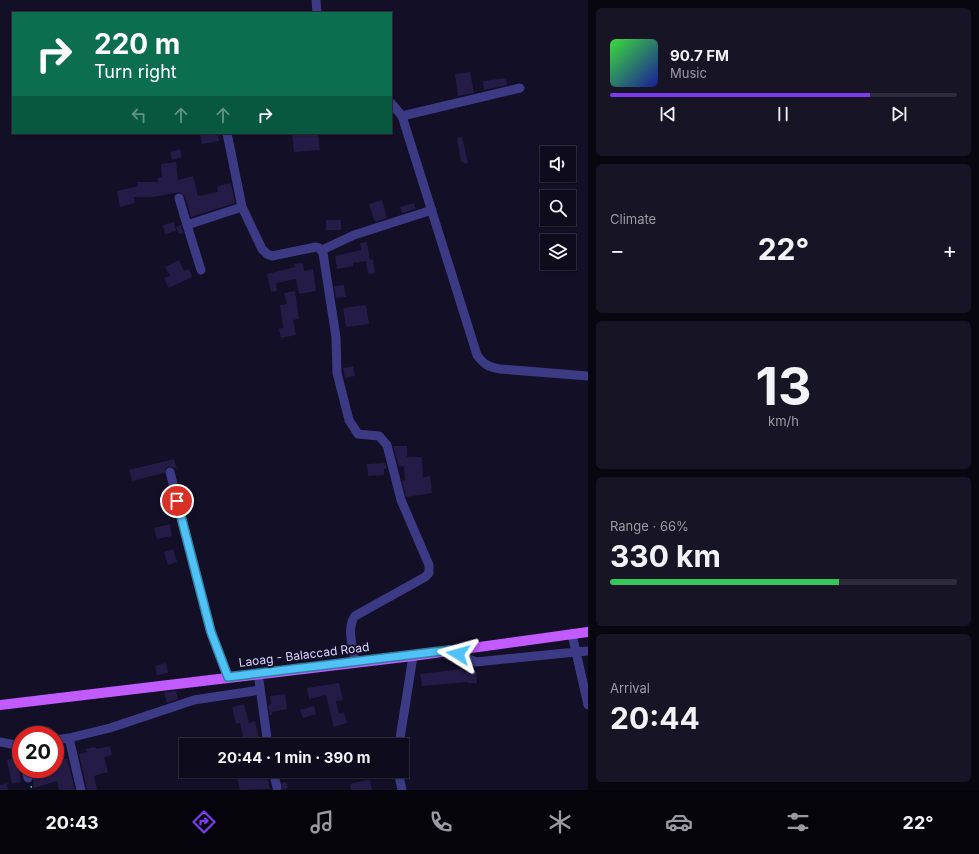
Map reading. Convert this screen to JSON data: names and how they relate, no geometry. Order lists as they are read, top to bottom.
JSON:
{
  "streets": {
    "main road": ["Laoag - Balaccad Road"]
  },
  "page": {
    "turn": ["220 m", "Turn right"],
    "song": ["90.7 FM", "Music"],
    "tile": [
      "Climate",
      ["13", "km/h"],
      ["Range · 66%", "330 km"],
      ["Arrival", "20:44"]
    ],
    "heat": ["−", "22°", "+"],
    "limit": "20",
    "trip": "20:44 · 1 min · 390 m",
    "tabs": ["20:43", "22°"]
  }
}
